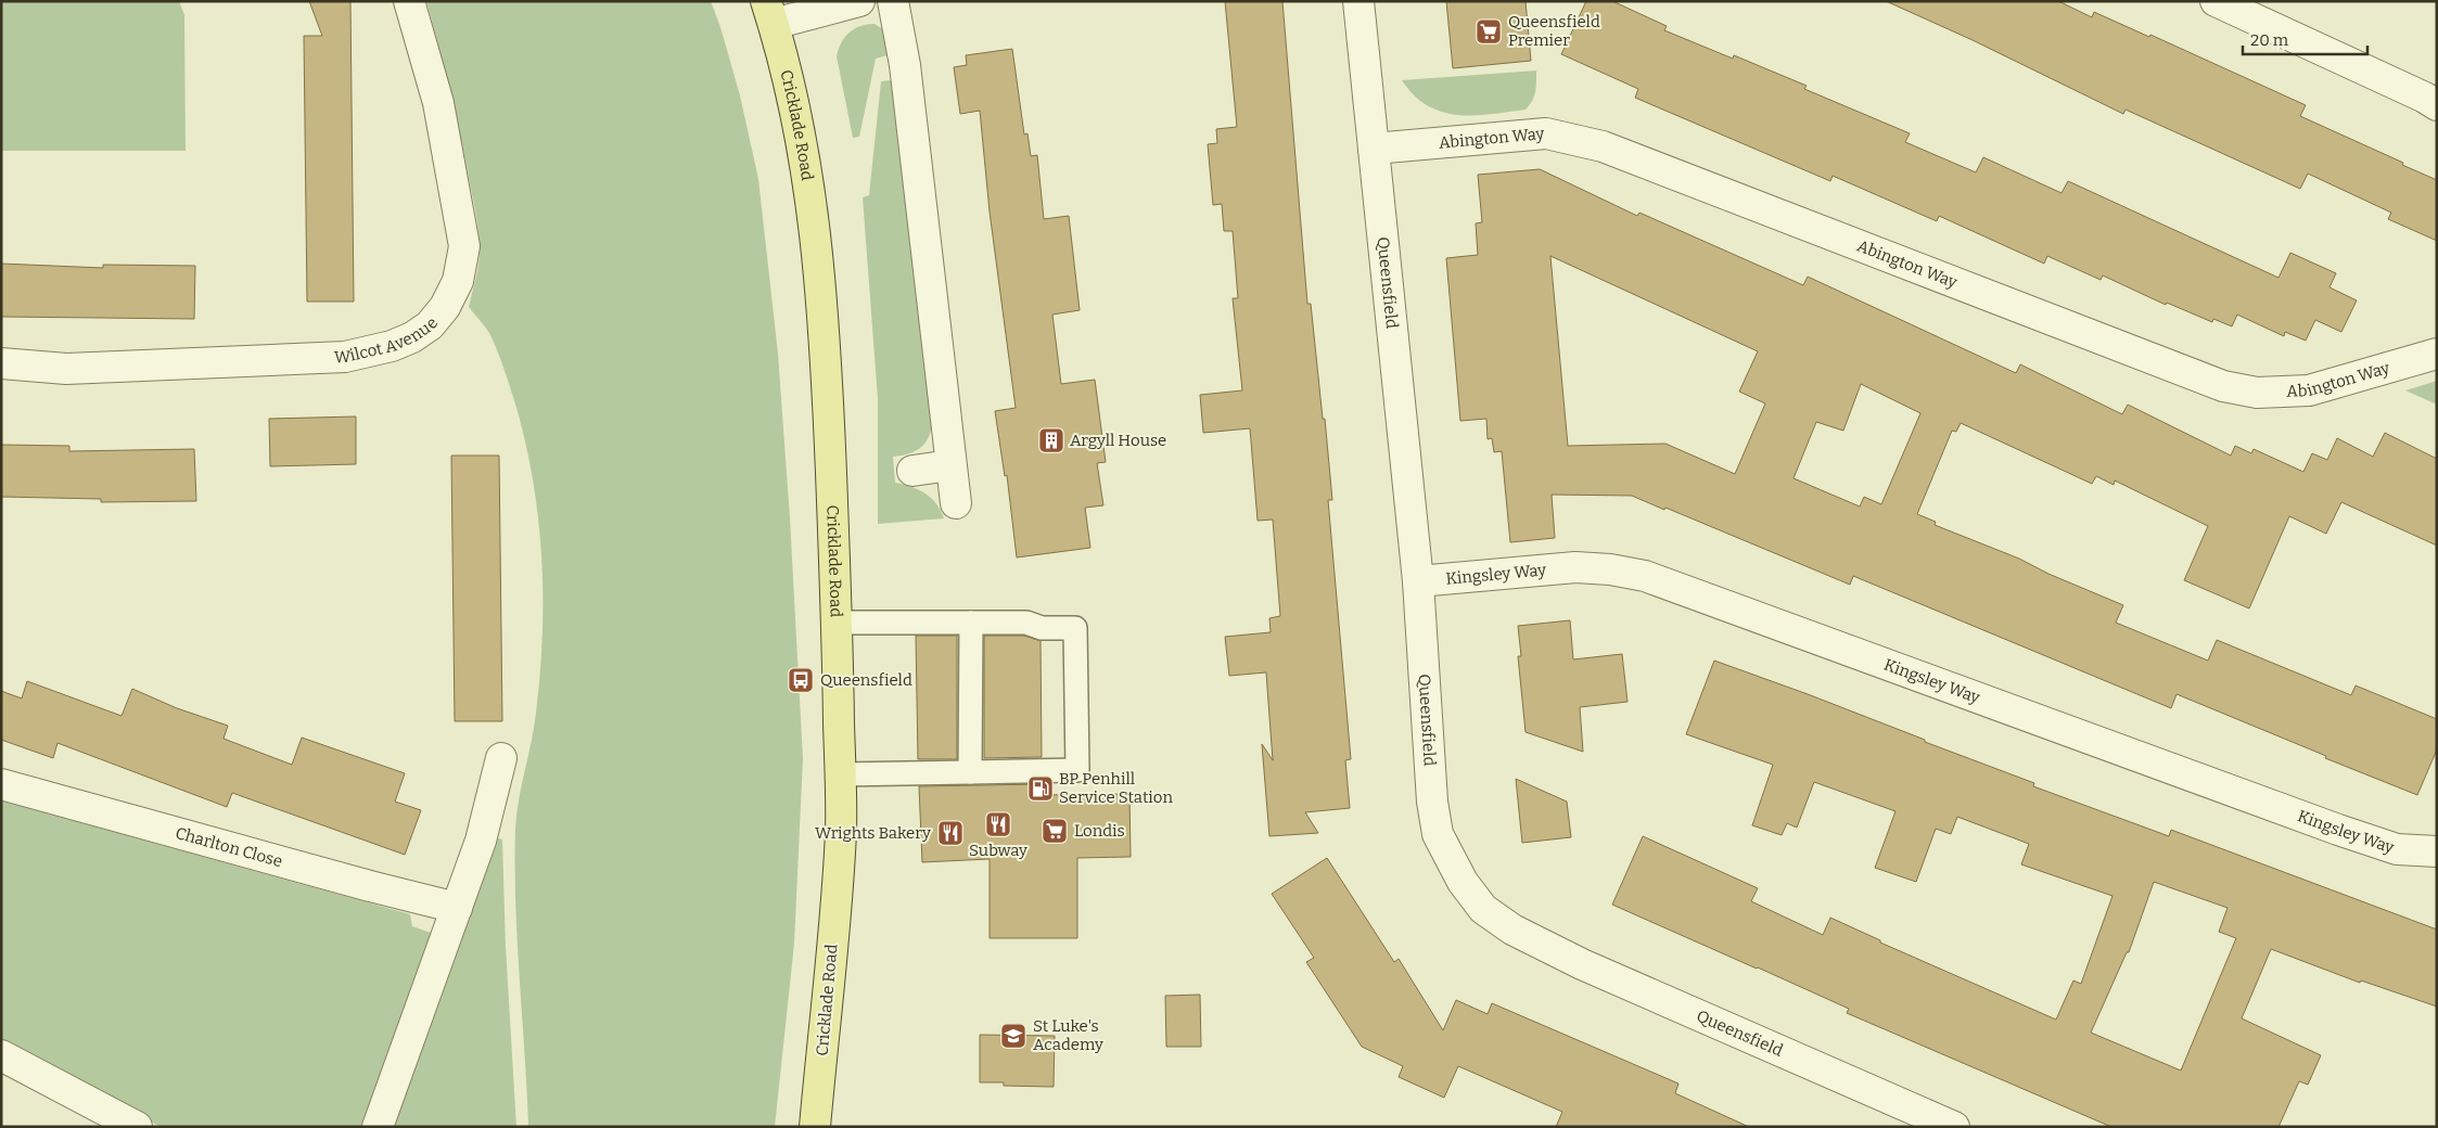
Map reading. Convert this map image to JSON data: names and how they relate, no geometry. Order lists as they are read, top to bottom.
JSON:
{
  "streets": {
    "main road": ["Cricklade Road"],
    "street": [
      "Abington Way",
      "Queensfield",
      "Wilcot Avenue",
      "Kingsley Way",
      "Charlton Close"
    ]
  },
  "crossings": [
    ["Abington Way", "Queensfield"],
    ["Queensfield", "Kingsley Way"]
  ],
  "places": {
    "supermarket": ["Queensfield Premier", "Londis"],
    "building": ["Argyll House"],
    "bus stop": ["Queensfield"],
    "fuel station": ["BP Penhill Service Station"],
    "restaurant": ["Subway", "Wrights Bakery"],
    "school or university": ["St Luke's Academy"]
  },
  "scale_bar": "20 m"
}
